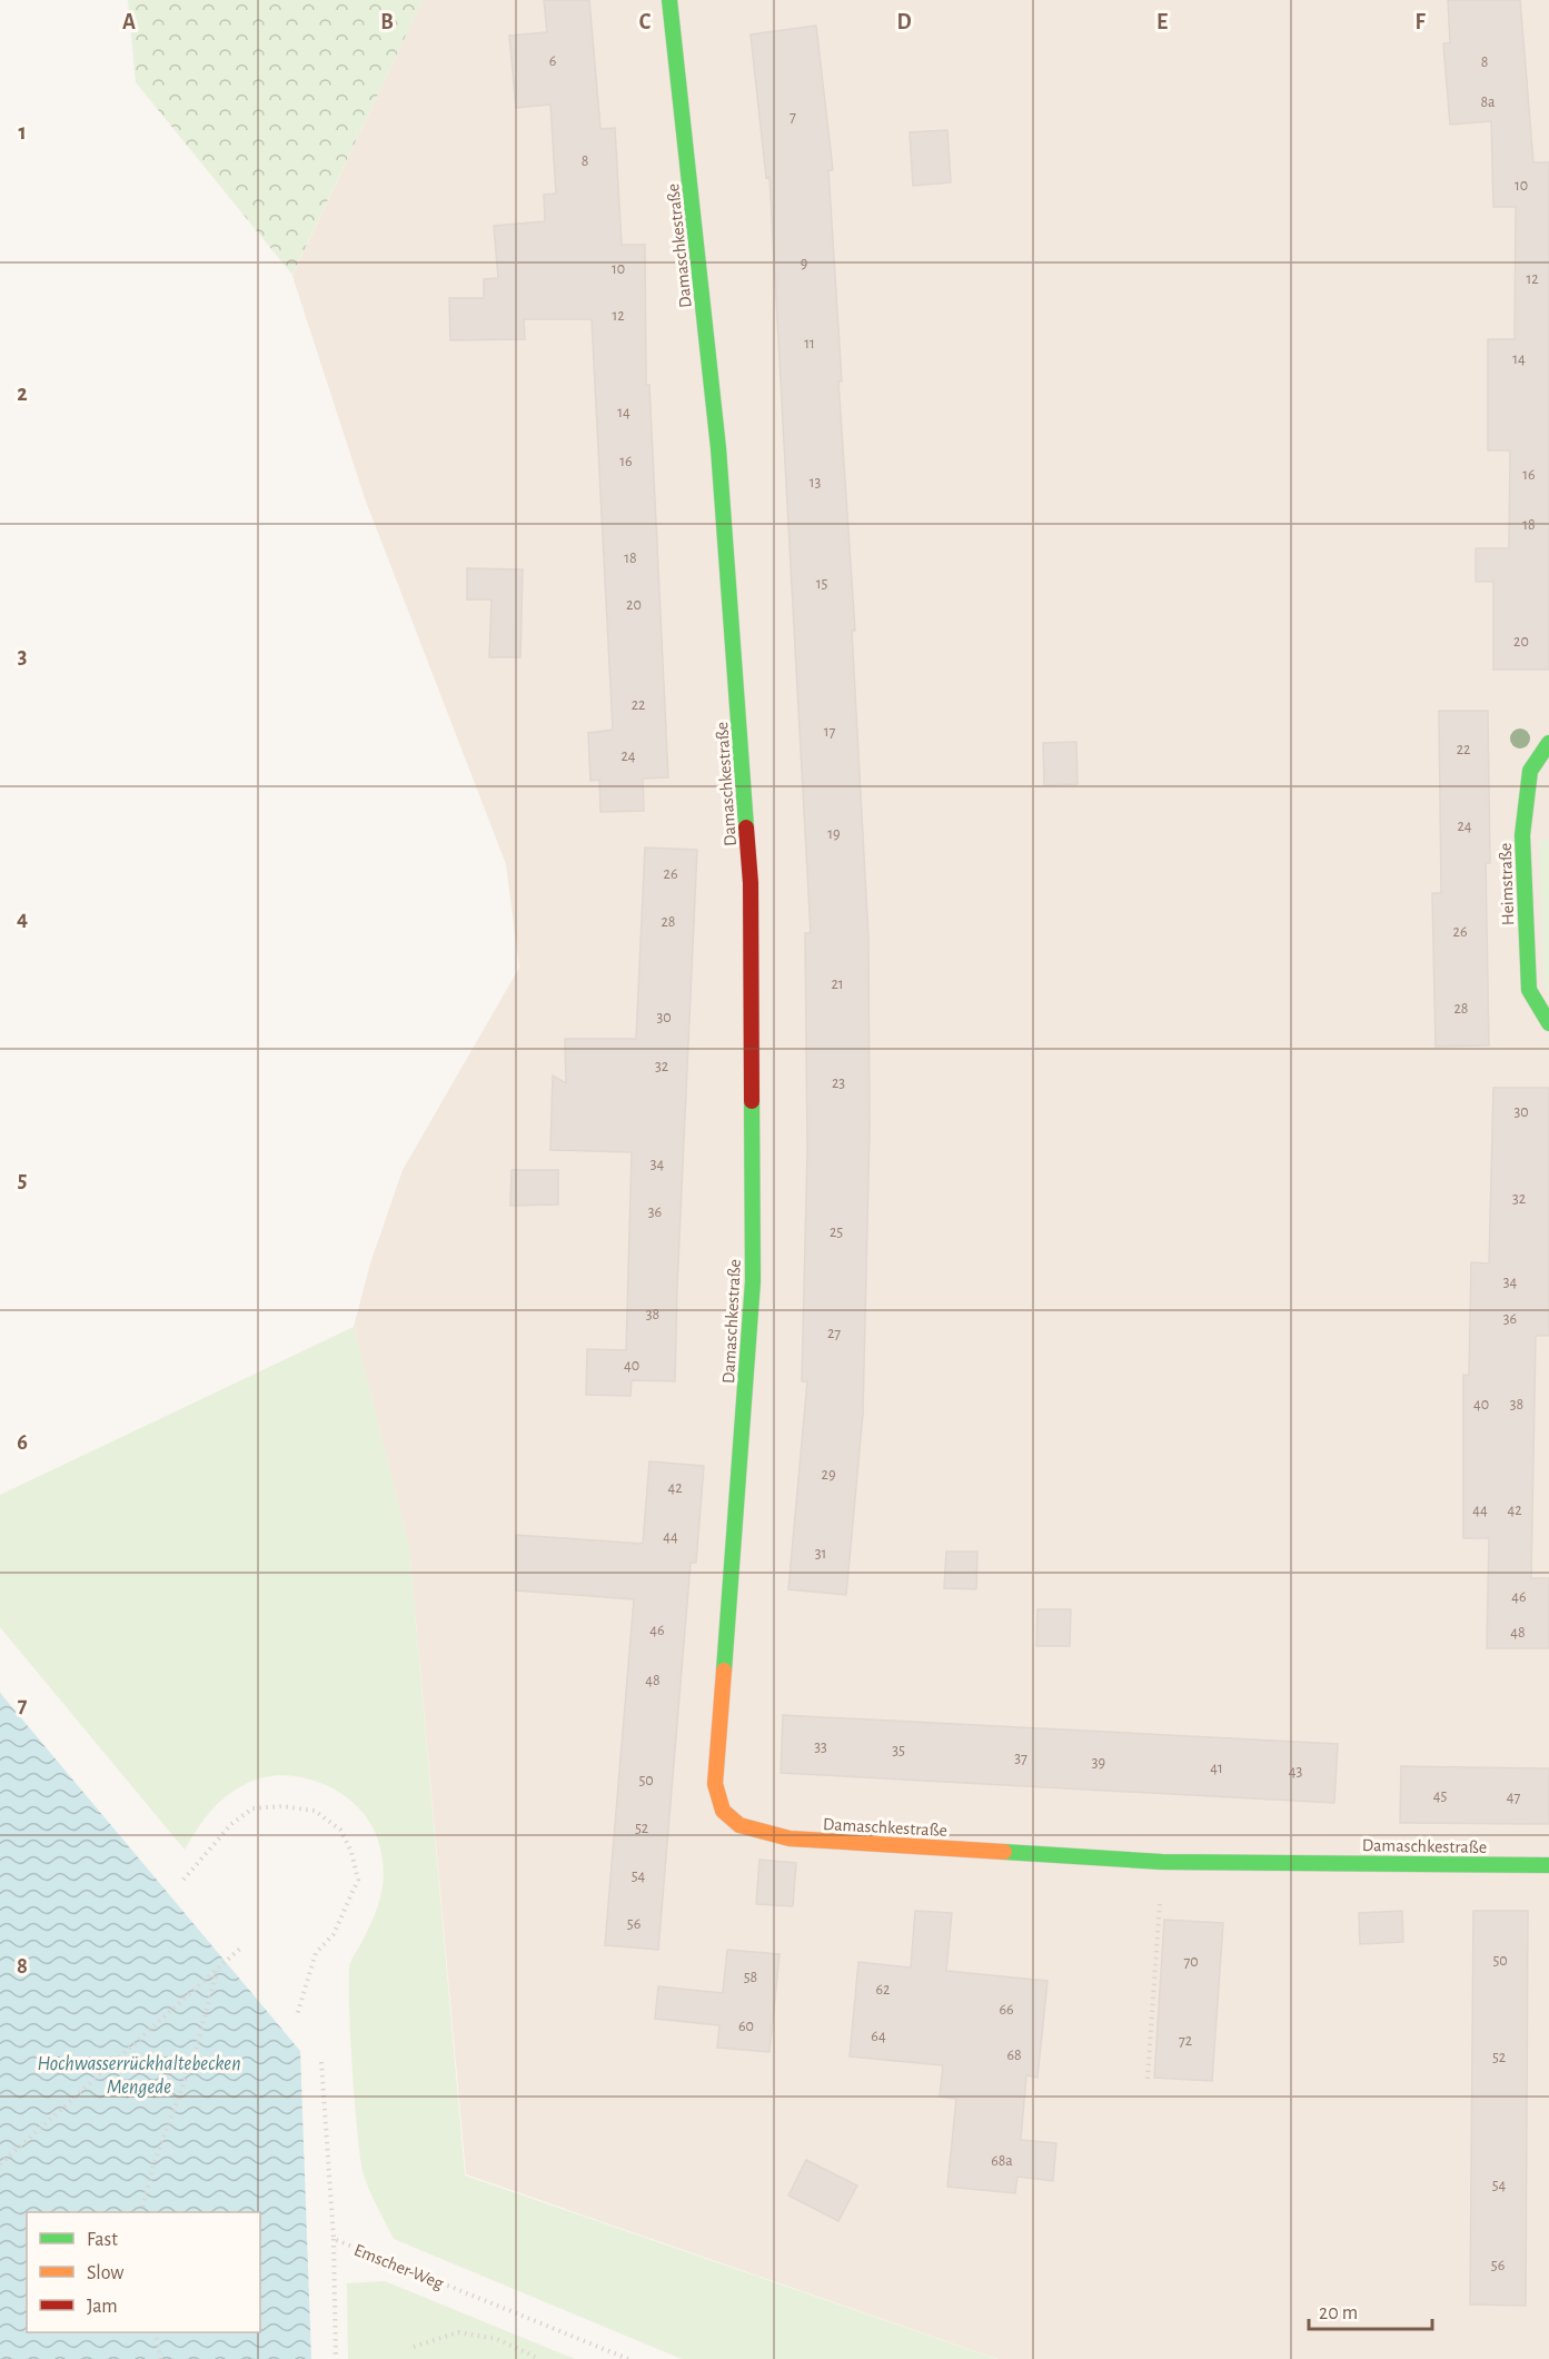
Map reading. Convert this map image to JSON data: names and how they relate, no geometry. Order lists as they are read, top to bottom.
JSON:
{
  "streets": {
    "street": ["Damaschkestraße", "Heimstraße"],
    "path": ["Emscher-Weg"]
  },
  "water": ["Hochwasserrückhaltebecken Mengede"],
  "house_numbers": [
    "6",
    "8",
    "8a",
    "7",
    "8",
    "10",
    "9",
    "10",
    "12",
    "12",
    "11",
    "14",
    "14",
    "16",
    "16",
    "13",
    "18",
    "18",
    "15",
    "20",
    "20",
    "22",
    "17",
    "22",
    "24",
    "24",
    "19",
    "26",
    "28",
    "26",
    "21",
    "28",
    "30",
    "32",
    "23",
    "30",
    "34",
    "32",
    "36",
    "25",
    "34",
    "38",
    "36",
    "27",
    "40",
    "40",
    "38",
    "29",
    "42",
    "44",
    "42",
    "44",
    "31",
    "46",
    "46",
    "48",
    "48",
    "33",
    "35",
    "37",
    "39",
    "41",
    "43",
    "50",
    "45",
    "47",
    "52",
    "54",
    "56",
    "50",
    "70",
    "58",
    "62",
    "66",
    "60",
    "64",
    "72",
    "68",
    "52",
    "68a",
    "54",
    "56"
  ],
  "legend": ["Fast", "Slow", "Jam"],
  "scale_bar": "20 m",
  "grid": {
    "columns": [
      "A",
      "B",
      "C",
      "D",
      "E",
      "F"
    ],
    "rows": [
      "1",
      "2",
      "3",
      "4",
      "5",
      "6",
      "7",
      "8"
    ]
  }
}
